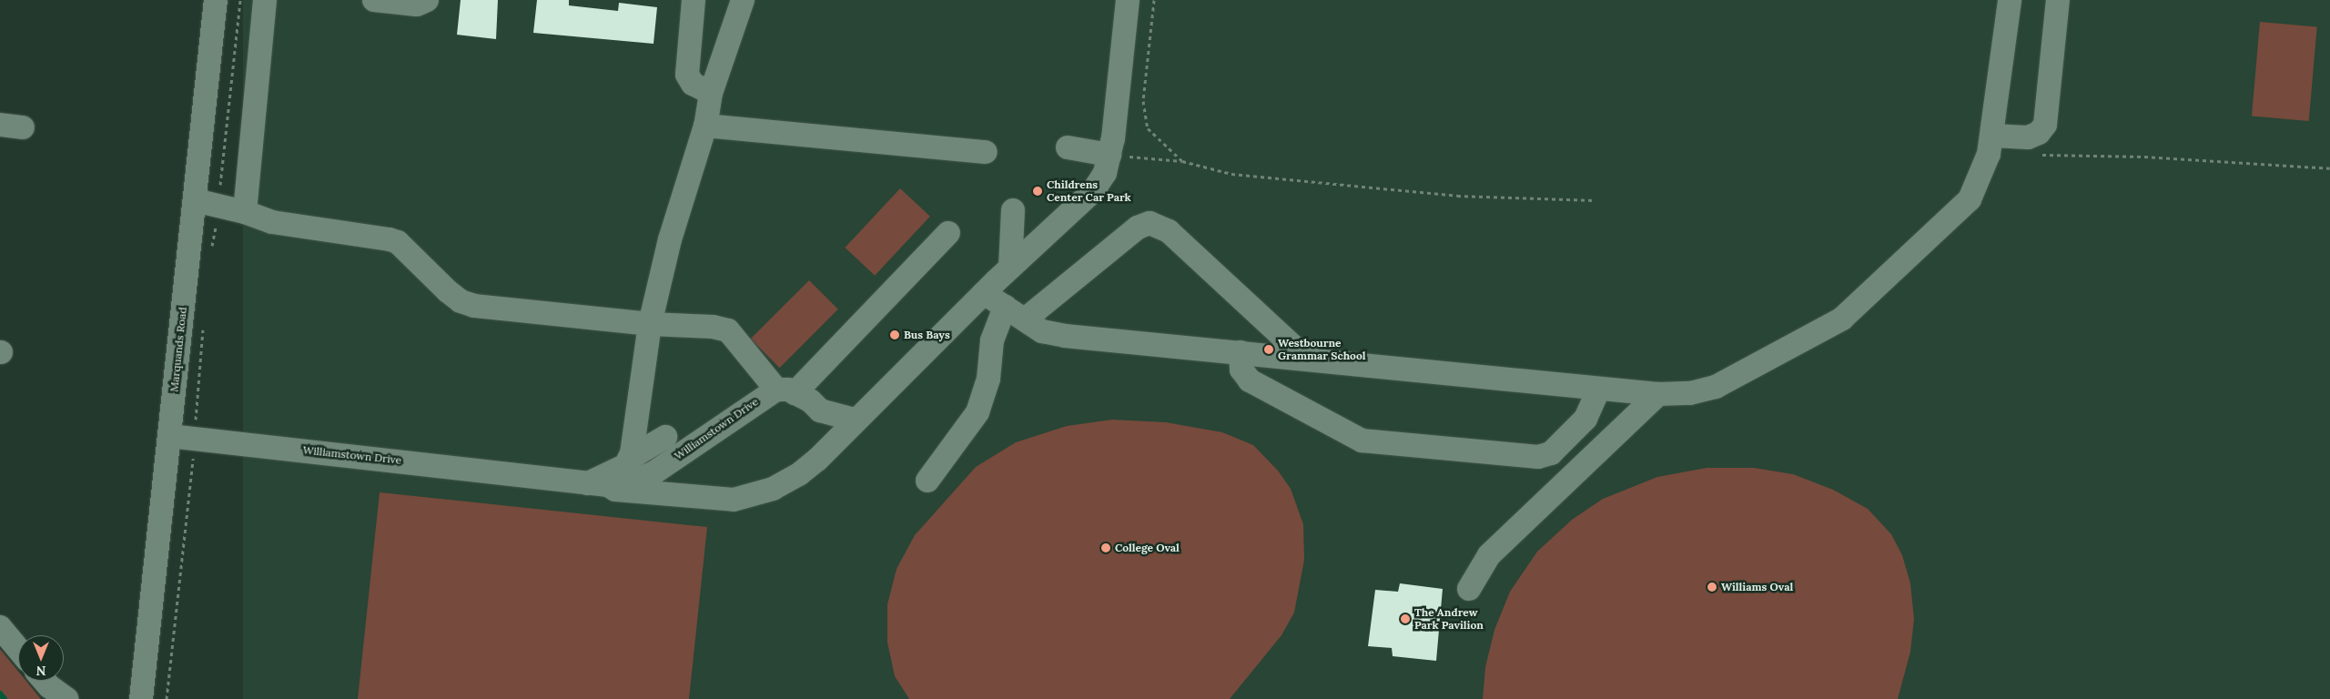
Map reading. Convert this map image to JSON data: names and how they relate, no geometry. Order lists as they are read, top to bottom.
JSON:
{
  "streets": {
    "street": ["Marquands Road", "Williamstown Drive"]
  },
  "crossings": [
    ["Marquands Road", "Williamstown Drive"]
  ],
  "places": [
    "Childrens Center Car Park",
    "Bus Bays",
    "Westbourne Grammar School",
    "College Oval",
    "Williams Oval",
    "The Andrew Park Pavilion"
  ],
  "north": "bottom"
}
